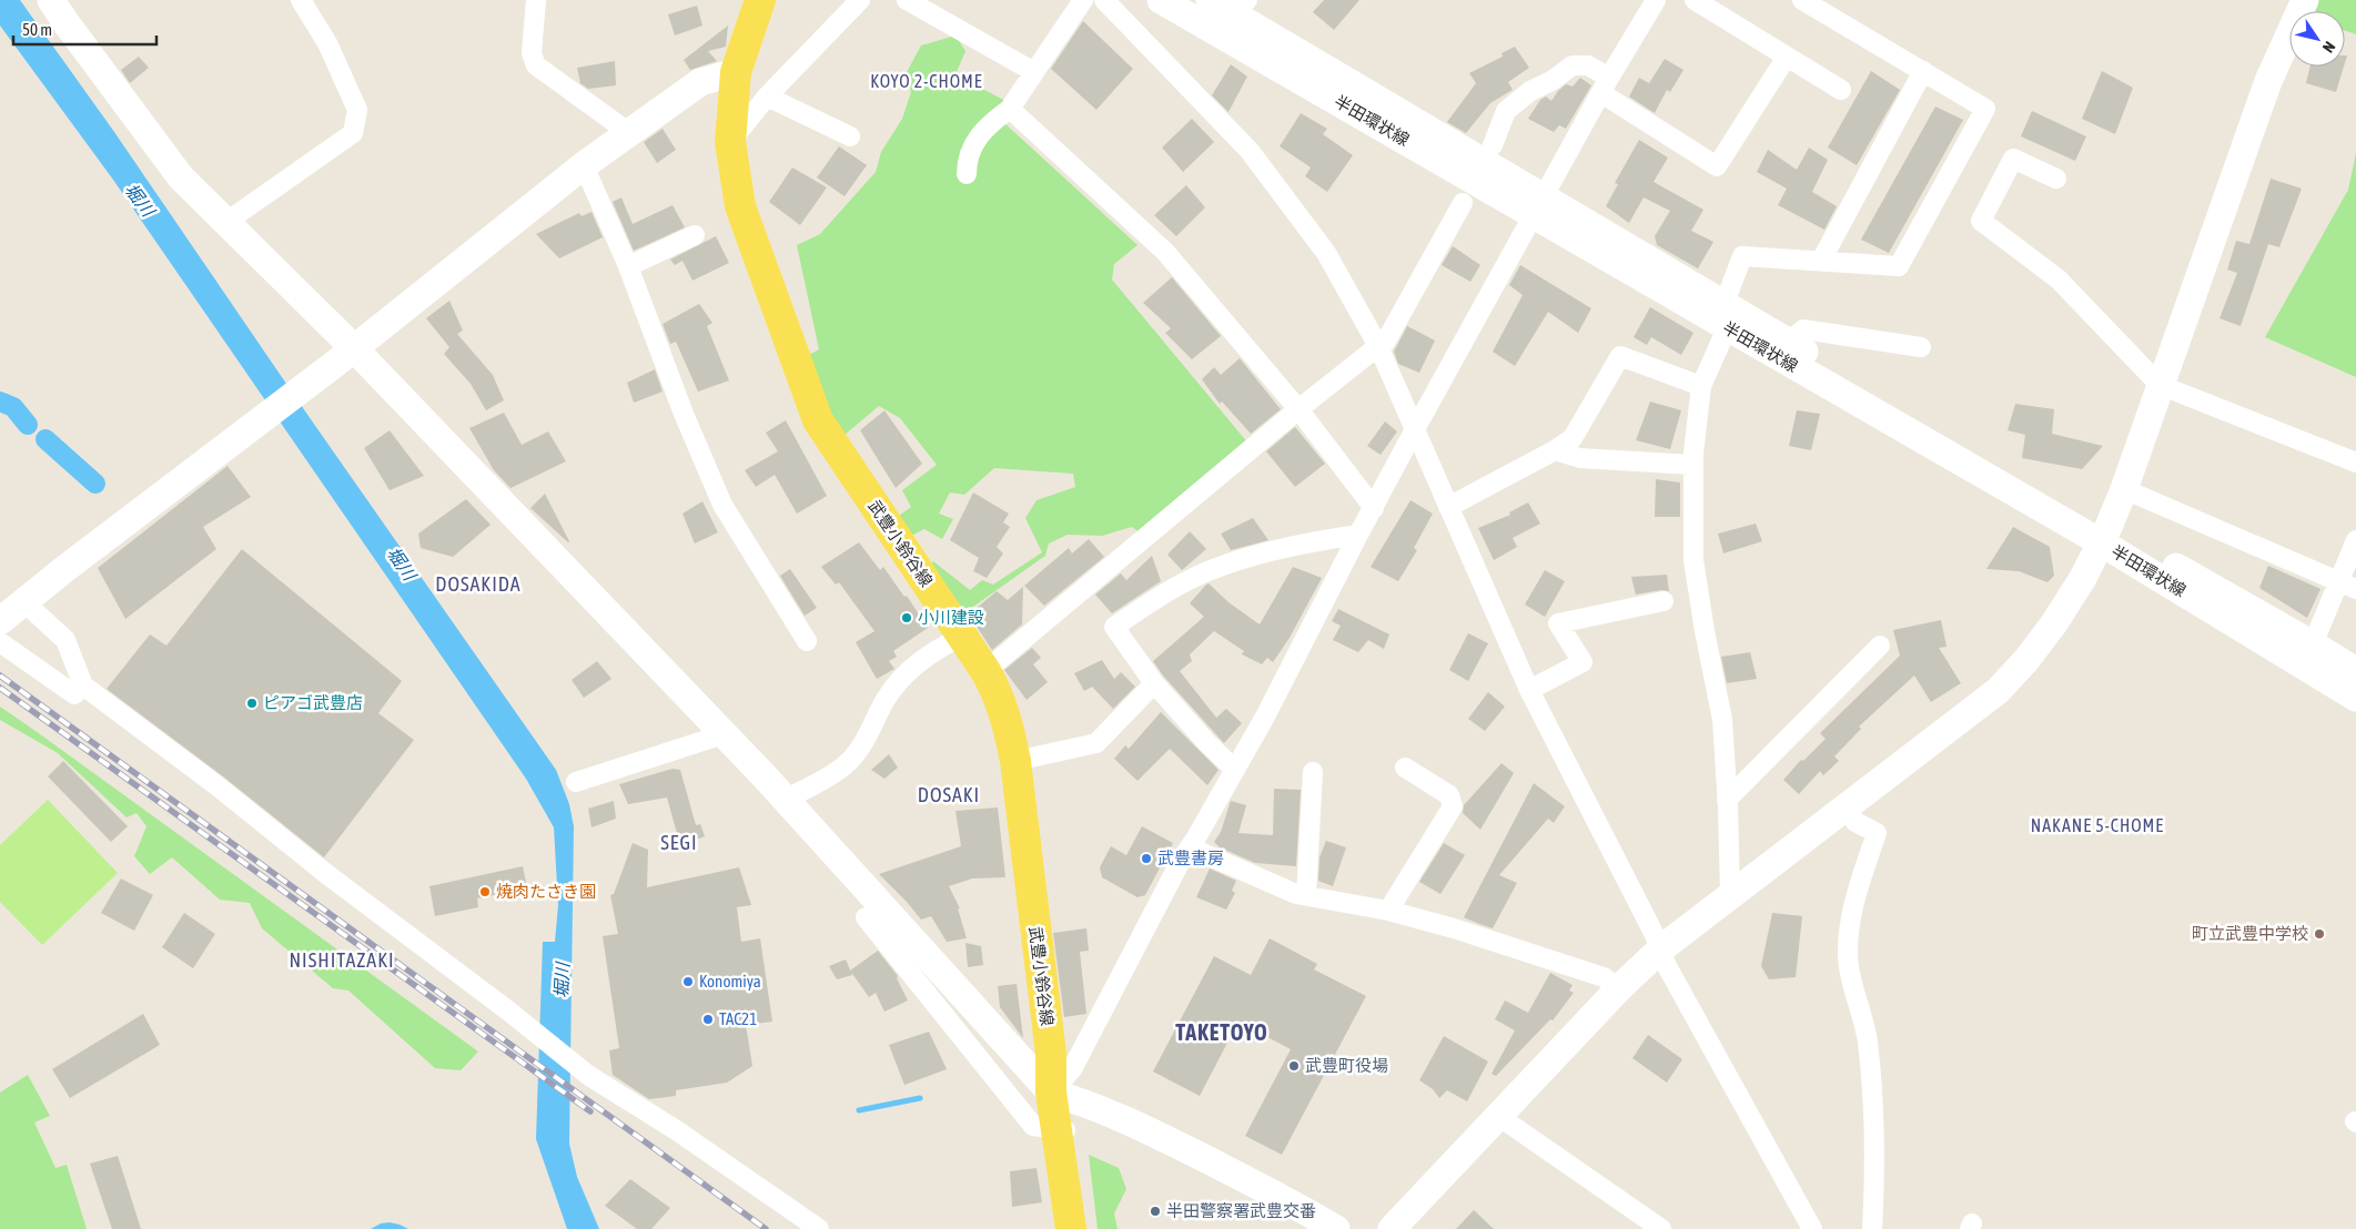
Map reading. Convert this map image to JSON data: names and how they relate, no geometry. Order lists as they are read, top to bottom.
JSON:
{
  "streets": {
    "main road": ["武豊小鈴谷線"],
    "street": ["半田環状線"]
  },
  "districts": [
    "KOYO 2-CHOME",
    "DOSAKIDA",
    "DOSAKI",
    "NAKANE 5-CHOME",
    "SEGI",
    "NISHITAZAKI",
    "TAKETOYO"
  ],
  "water": ["堀川"],
  "places": [
    "小川建設",
    "ピアゴ武豊店",
    "武豊書房",
    "焼肉たさき園",
    "町立武豊中学校",
    "Konomiya",
    "TAC21",
    "武豊町役場",
    "半田警察署武豊交番"
  ],
  "scale_bar": "50 m",
  "north": "bottom right"
}
